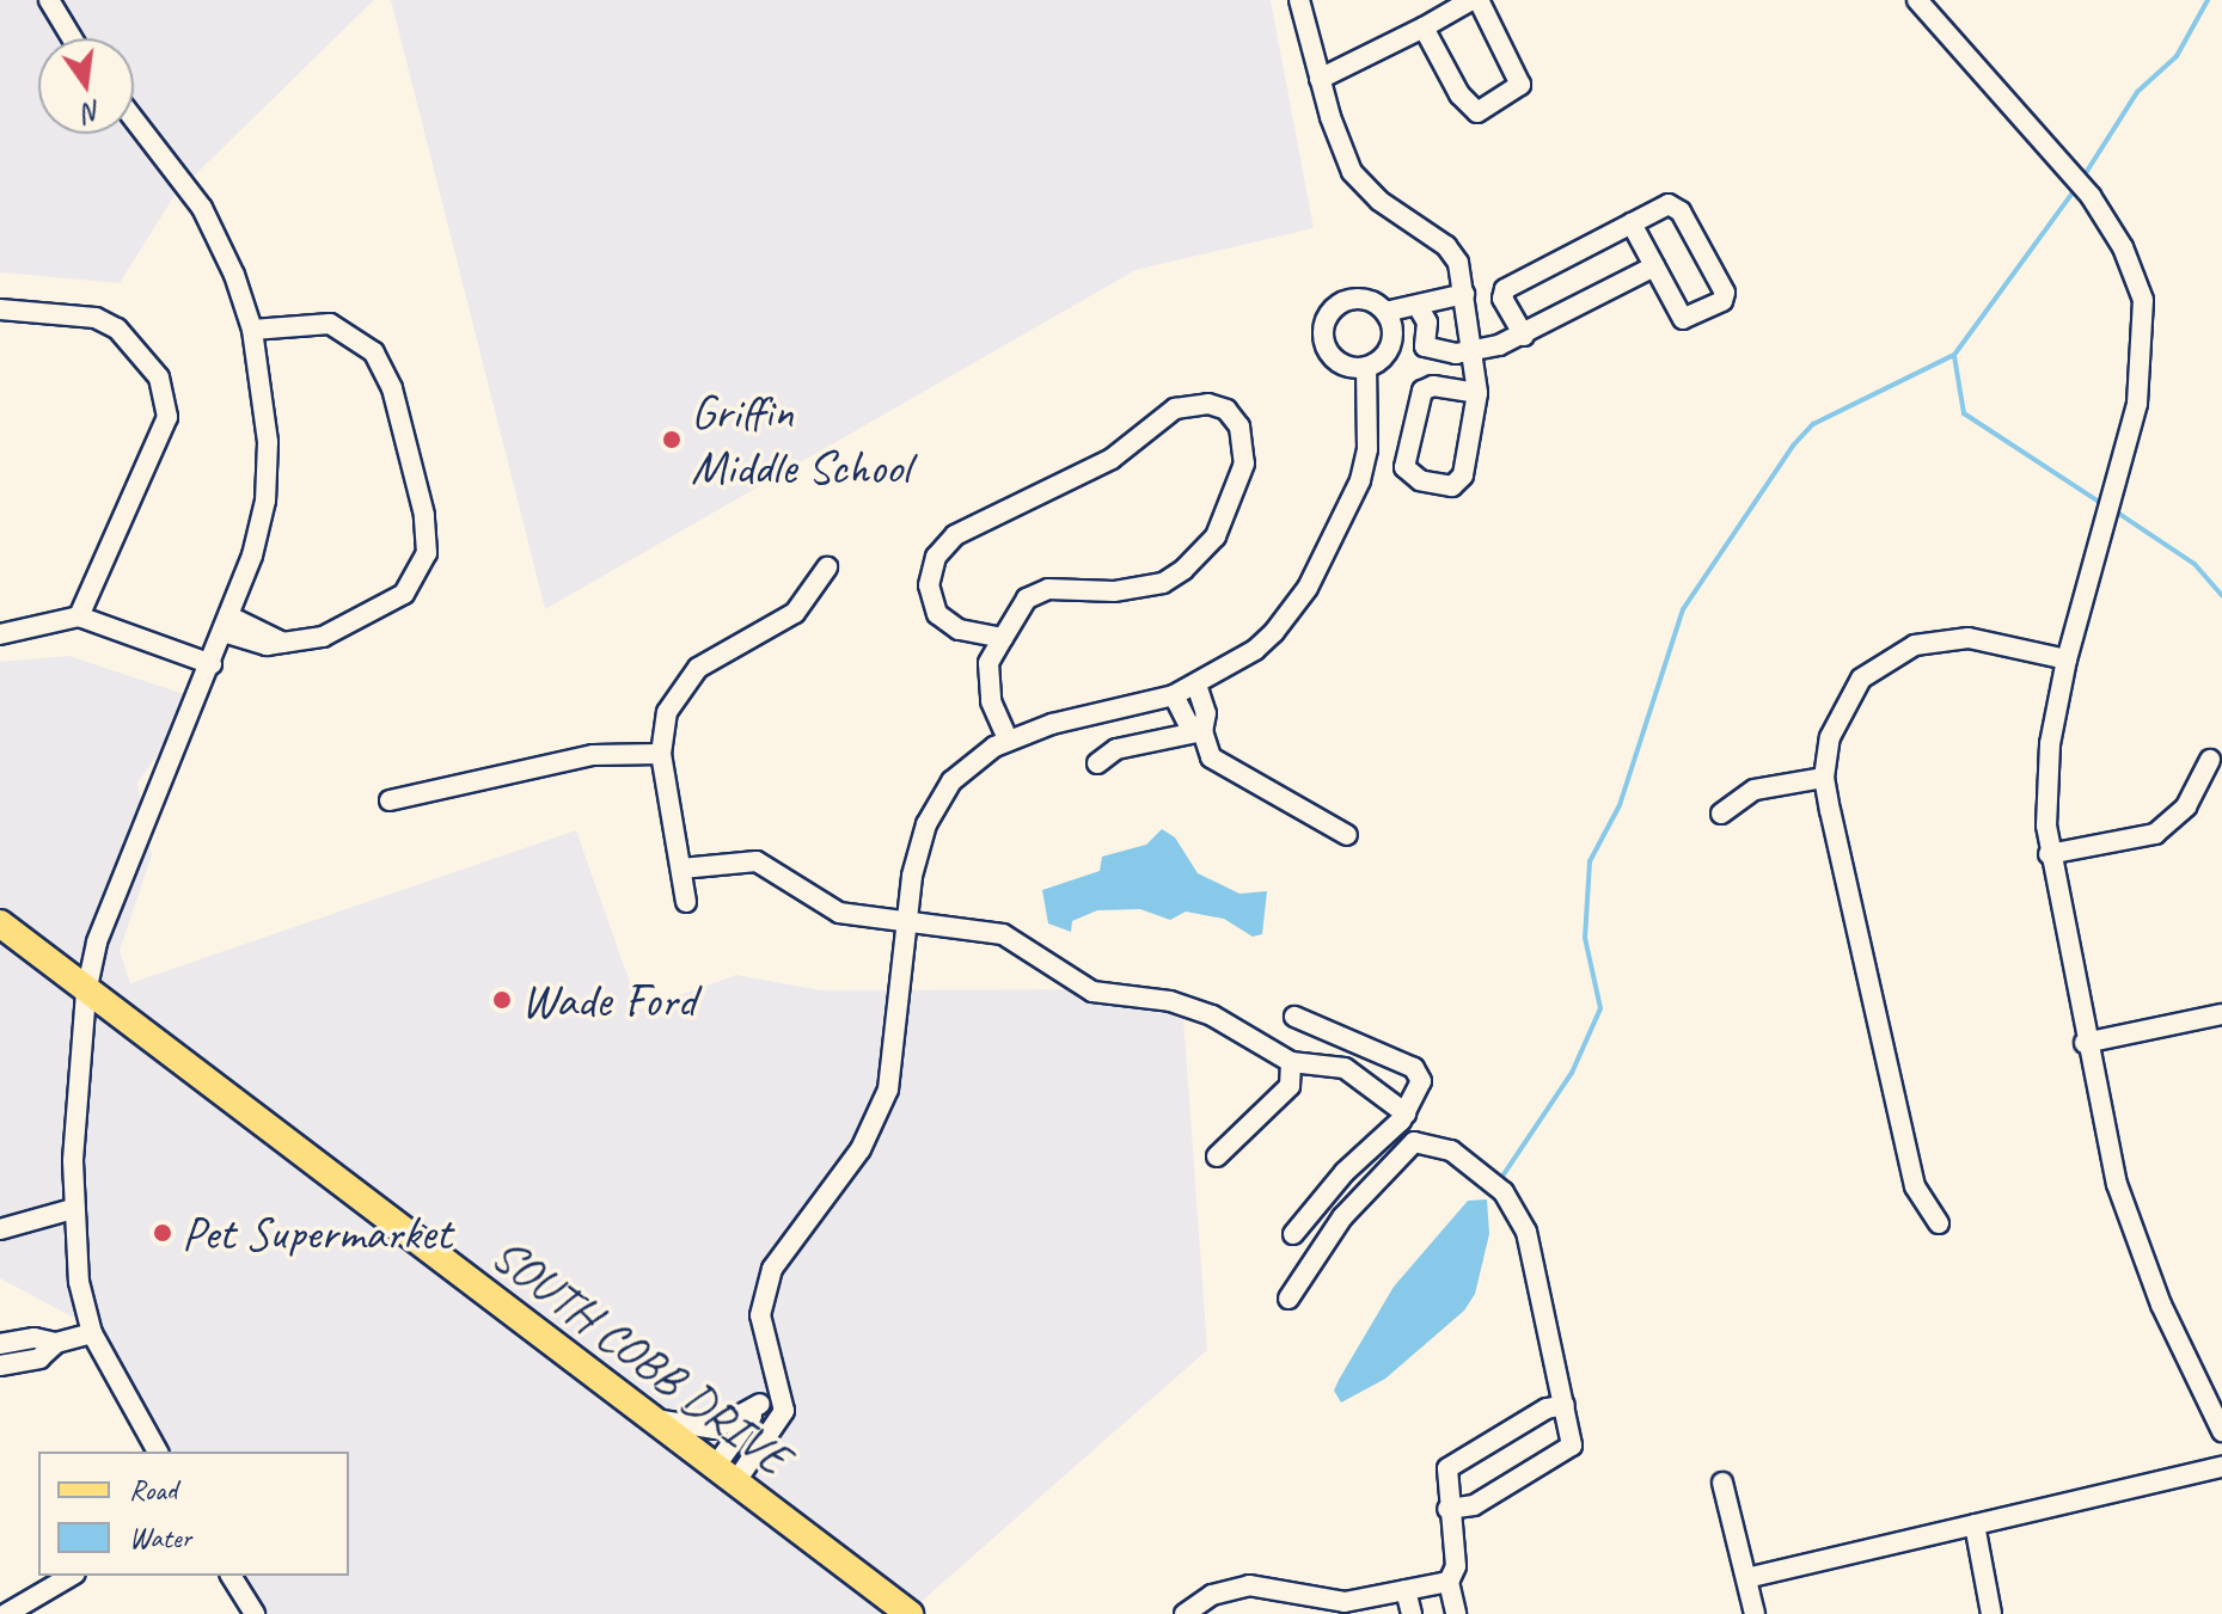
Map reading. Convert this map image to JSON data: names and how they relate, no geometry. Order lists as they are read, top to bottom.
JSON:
{
  "streets": {
    "main road": ["SOUTH COBB DRIVE"]
  },
  "places": ["Griffin Middle School", "Wade Ford", "Pet Supermarket"],
  "legend": ["Road", "Water"],
  "north": "bottom"
}
